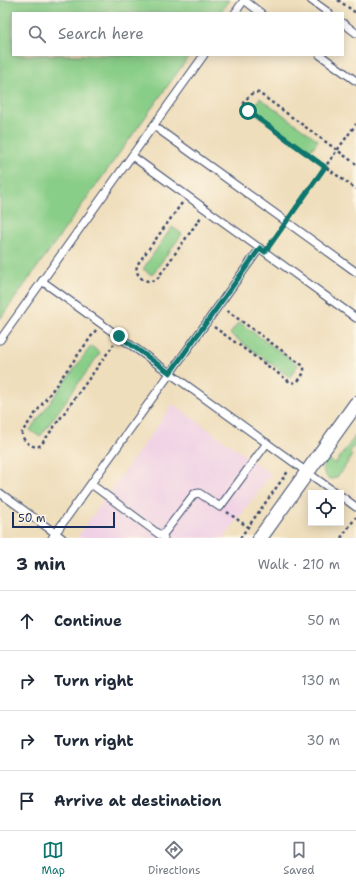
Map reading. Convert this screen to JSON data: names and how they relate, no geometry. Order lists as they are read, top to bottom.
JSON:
{
  "scale_bar": "50 m",
  "page": {
    "search": "Search here",
    "scale": "50 m",
    "heading": ["3 min", "Walk · 210 m"],
    "list": [
      ["Continue", "50 m"],
      ["Turn right", "130 m"],
      ["Turn right", "30 m"],
      "Arrive at destination"
    ],
    "nav": ["Map", "Directions", "Saved"]
  }
}
